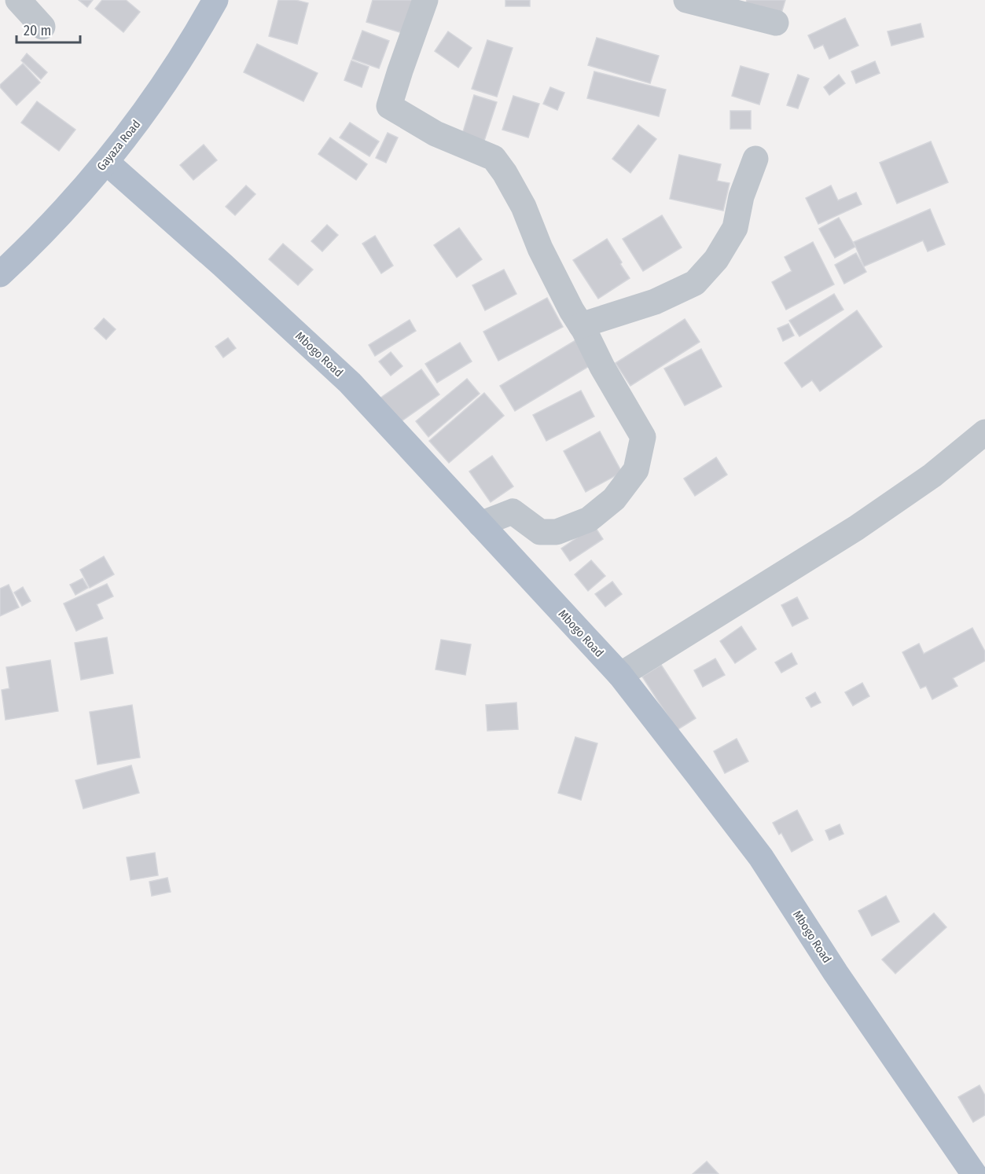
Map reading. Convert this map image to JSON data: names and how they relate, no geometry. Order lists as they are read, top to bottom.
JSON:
{
  "streets": {
    "main road": ["Gayaza Road", "Mbogo Road"]
  },
  "crossings": [
    ["Gayaza Road", "Mbogo Road"]
  ],
  "scale_bar": "20 m"
}
